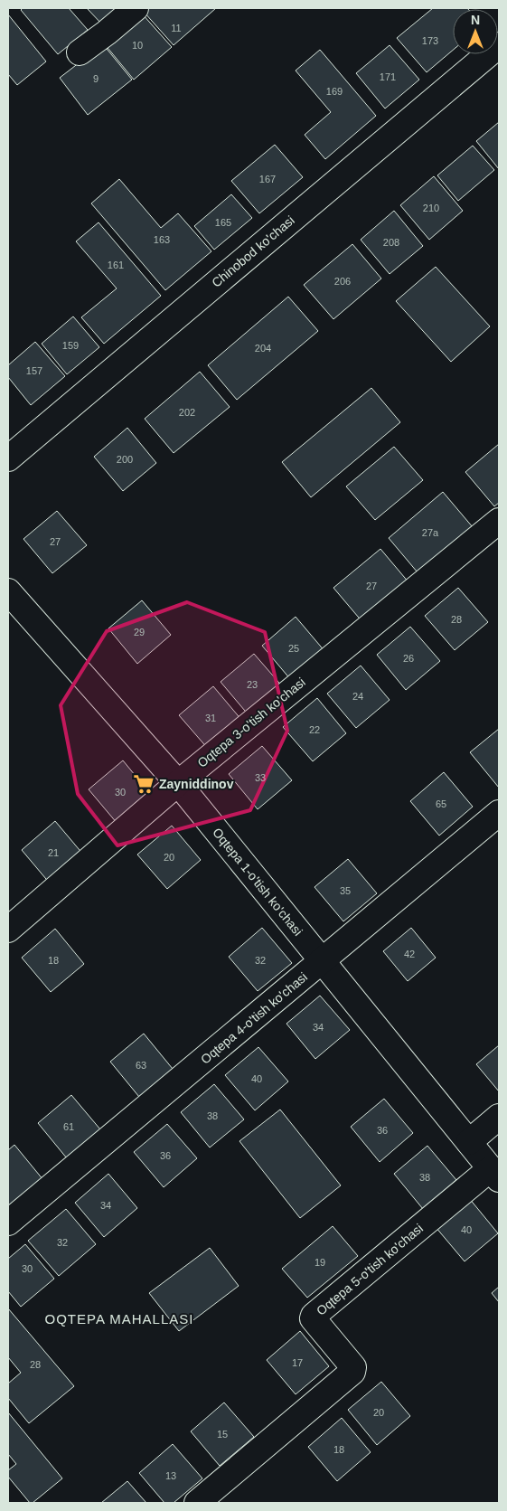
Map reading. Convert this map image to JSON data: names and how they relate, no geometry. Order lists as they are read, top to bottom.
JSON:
{
  "streets": {
    "street": [
      "Chinobod ko'chasi",
      "Oqtepa 3-o'tish ko'chasi",
      "Oqtepa 1-o'tish ko'chasi",
      "Oqtepa 4-o'tish ko'chasi",
      "Oqtepa 5-o'tish ko'chasi"
    ]
  },
  "crossings": [
    ["Oqtepa 3-o'tish ko'chasi", "Oqtepa 1-o'tish ko'chasi"],
    ["Oqtepa 1-o'tish ko'chasi", "Oqtepa 4-o'tish ko'chasi"],
    ["Oqtepa 1-o'tish ko'chasi", "Oqtepa 5-o'tish ko'chasi"]
  ],
  "districts": ["OQTEPA MAHALLASI"],
  "places": {
    "supermarket": ["Zayniddinov"]
  },
  "house_numbers": [
    "11",
    "173",
    "10",
    "171",
    "9",
    "169",
    "167",
    "210",
    "165",
    "163",
    "208",
    "161",
    "206",
    "159",
    "204",
    "157",
    "202",
    "200",
    "27a",
    "27",
    "27",
    "28",
    "29",
    "25",
    "26",
    "23",
    "24",
    "31",
    "22",
    "33",
    "30",
    "65",
    "21",
    "20",
    "35",
    "42",
    "18",
    "32",
    "34",
    "63",
    "40",
    "38",
    "61",
    "36",
    "36",
    "38",
    "34",
    "40",
    "32",
    "19",
    "30",
    "17",
    "28",
    "20",
    "15",
    "18",
    "13"
  ],
  "north": "top"
}
